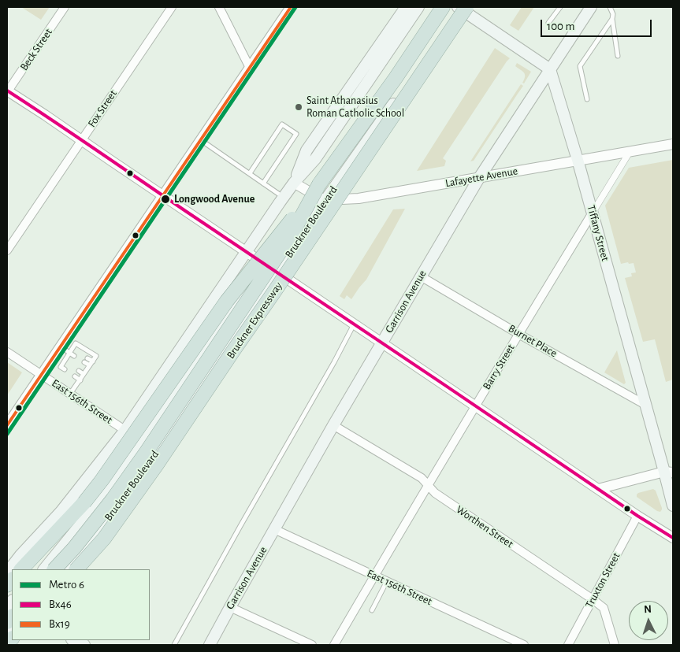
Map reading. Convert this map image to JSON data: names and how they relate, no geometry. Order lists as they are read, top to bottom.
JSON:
{
  "streets": {
    "highway": ["Bruckner Expressway"],
    "main road": ["Bruckner Boulevard", "Tiffany Street", "Garrison Avenue"],
    "street": [
      "Beck Street",
      "Fox Street",
      "Lafayette Avenue",
      "Burnet Place",
      "Barry Street",
      "East 156th Street",
      "Worthen Street",
      "Truxton Street"
    ]
  },
  "crossings": [
    ["Lafayette Avenue", "Bruckner Boulevard"],
    ["Lafayette Avenue", "Tiffany Street"],
    ["Lafayette Avenue", "Garrison Avenue"],
    ["Lafayette Avenue", "Bruckner Expressway"],
    ["Lafayette Avenue", "Barry Street"],
    ["Bruckner Boulevard", "Bruckner Expressway"],
    ["Bruckner Boulevard", "East 156th Street"],
    ["Tiffany Street", "Garrison Avenue"],
    ["Tiffany Street", "Burnet Place"],
    ["Tiffany Street", "Barry Street"],
    ["Garrison Avenue", "Burnet Place"],
    ["Garrison Avenue", "East 156th Street"],
    ["Garrison Avenue", "Worthen Street"],
    ["Burnet Place", "Barry Street"],
    ["Barry Street", "East 156th Street"],
    ["Barry Street", "Worthen Street"],
    ["Worthen Street", "Truxton Street"]
  ],
  "places": ["Saint Athanasius Roman Catholic School", "Longwood Avenue"],
  "lines": ["metro line 6", "transit line Bx19", "transit line Bx46"],
  "legend": ["Metro 6", "Bx46", "Bx19"],
  "scale_bar": "100 m",
  "north": "top"
}
